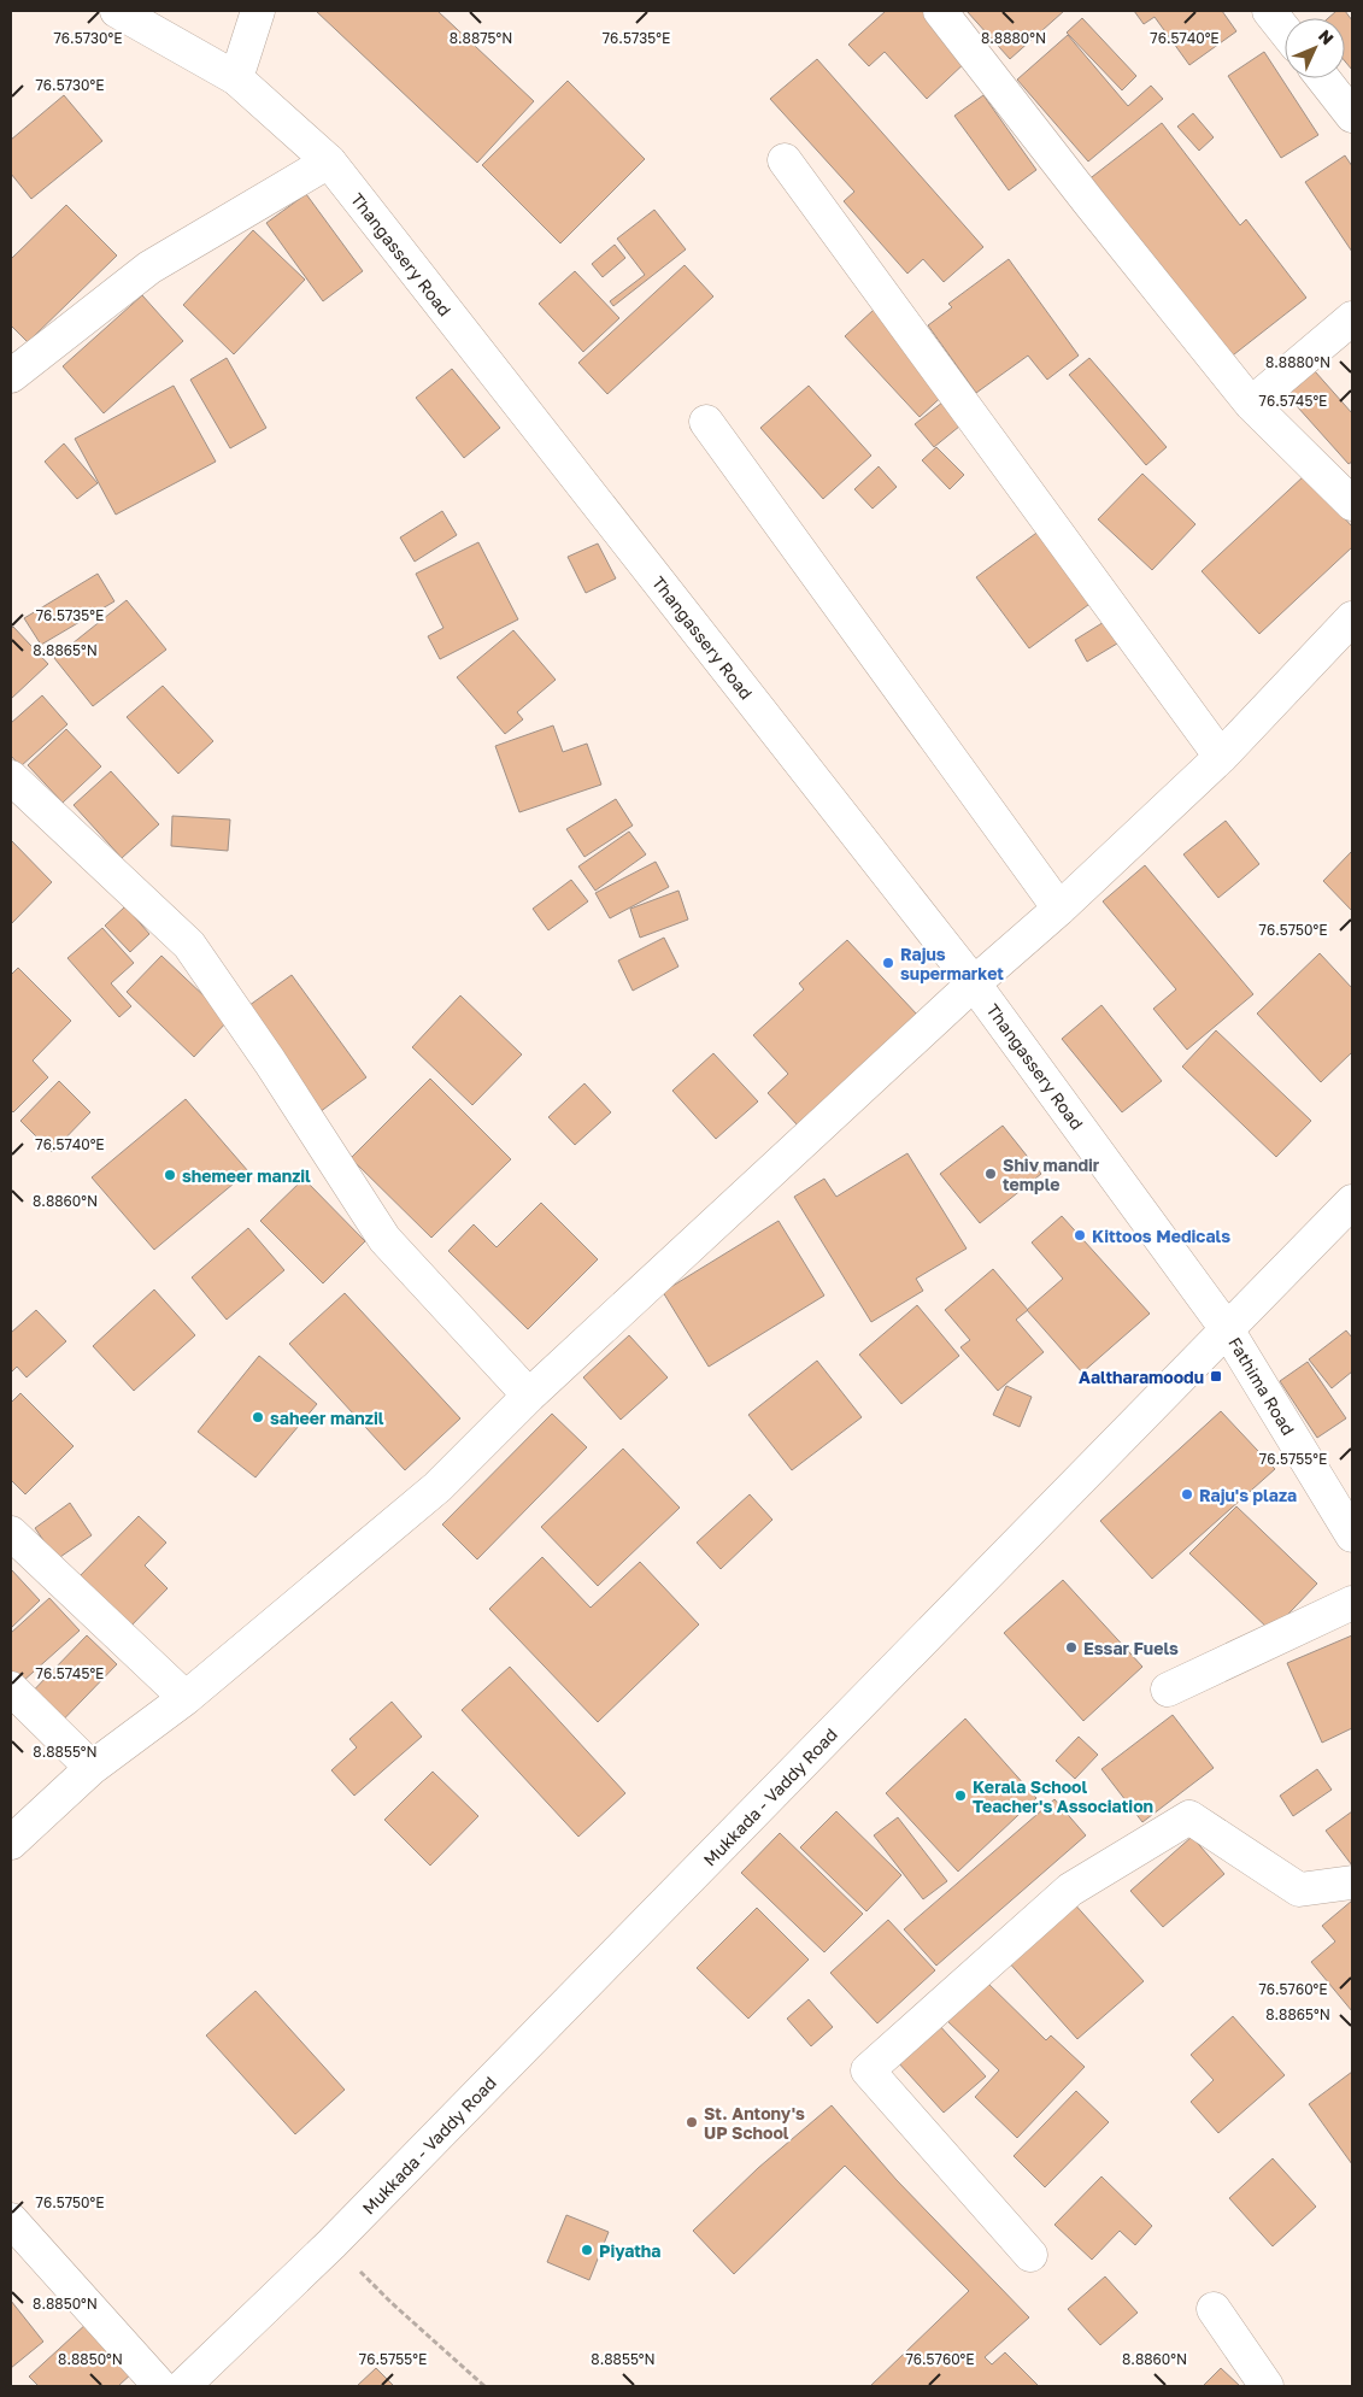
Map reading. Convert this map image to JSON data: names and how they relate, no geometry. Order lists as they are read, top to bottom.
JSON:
{
  "streets": {
    "street": ["Thangassery Road", "Fathima Road", "Mukkada - Vaddy Road"]
  },
  "crossings": [
    ["Thangassery Road", "Fathima Road"],
    ["Thangassery Road", "Mukkada - Vaddy Road"],
    ["Fathima Road", "Mukkada - Vaddy Road"]
  ],
  "places": {
    "other": [
      "Rajus supermarket",
      "Shiv mandir temple",
      "shemeer manzil",
      "Kittoos Medicals",
      "saheer manzil",
      "Raju's plaza",
      "Essar Fuels",
      "Kerala School Teacher's Association",
      "St. Antony's UP School",
      "Piyatha"
    ],
    "transit": ["Aaltharamoodu"]
  },
  "north": "top right",
  "coordinates": [
    "76.5730°E",
    "76.5735°E",
    "76.5740°E",
    "8.8875°N",
    "8.8880°N",
    "76.5745°E",
    "8.8865°N",
    "76.5750°E",
    "8.8860°N",
    "76.5755°E",
    "8.8855°N",
    "76.5760°E",
    "8.8850°N"
  ]
}
